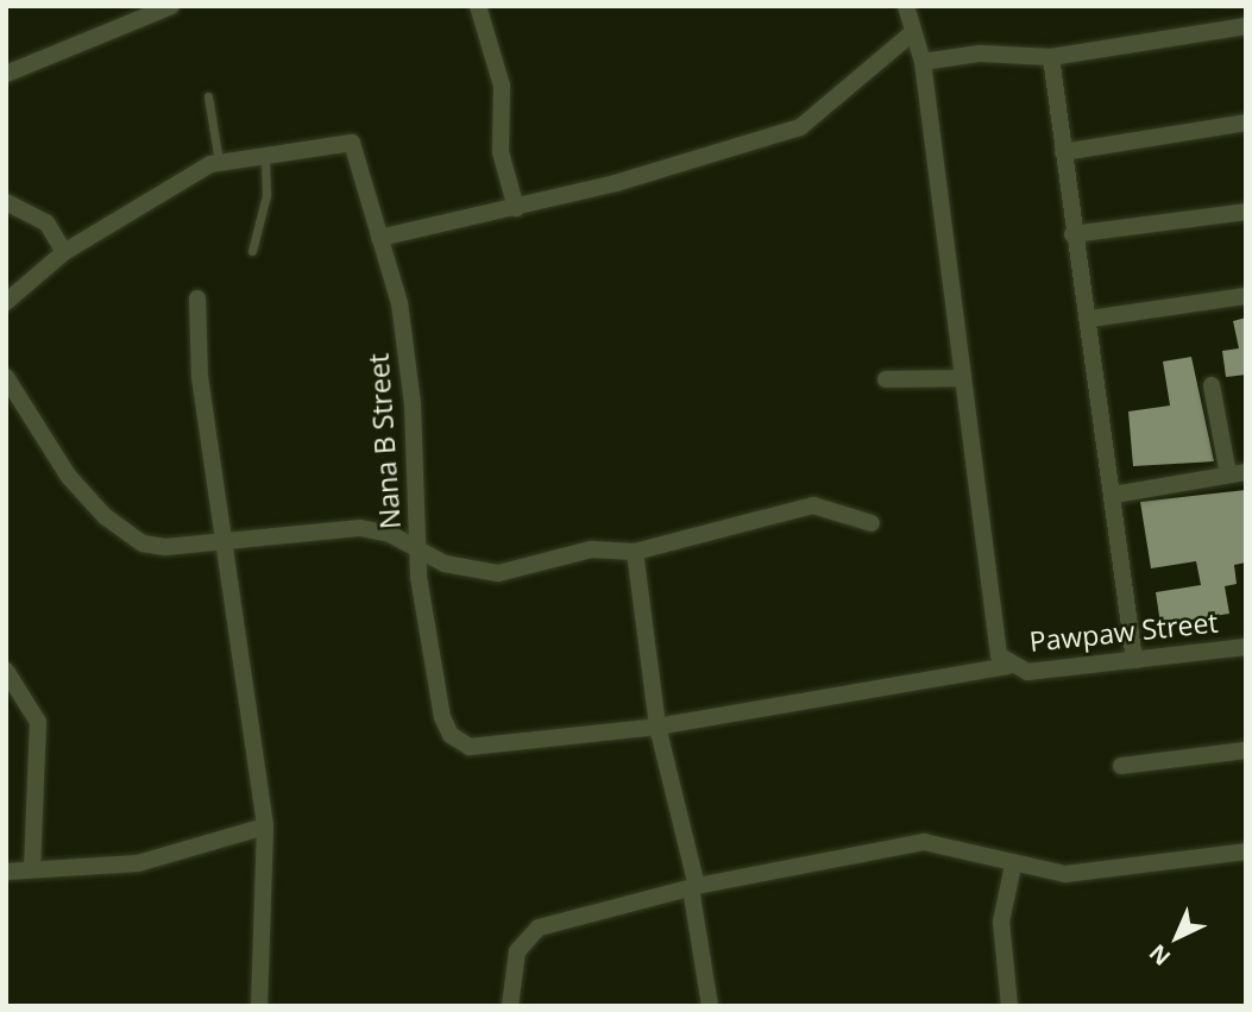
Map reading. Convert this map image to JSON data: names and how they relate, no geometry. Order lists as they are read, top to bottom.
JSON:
{
  "streets": {
    "street": ["Nana B Street", "Pawpaw Street"]
  },
  "crossings": [
    ["Nana B Street", "Pawpaw Street"]
  ],
  "north": "bottom left"
}
